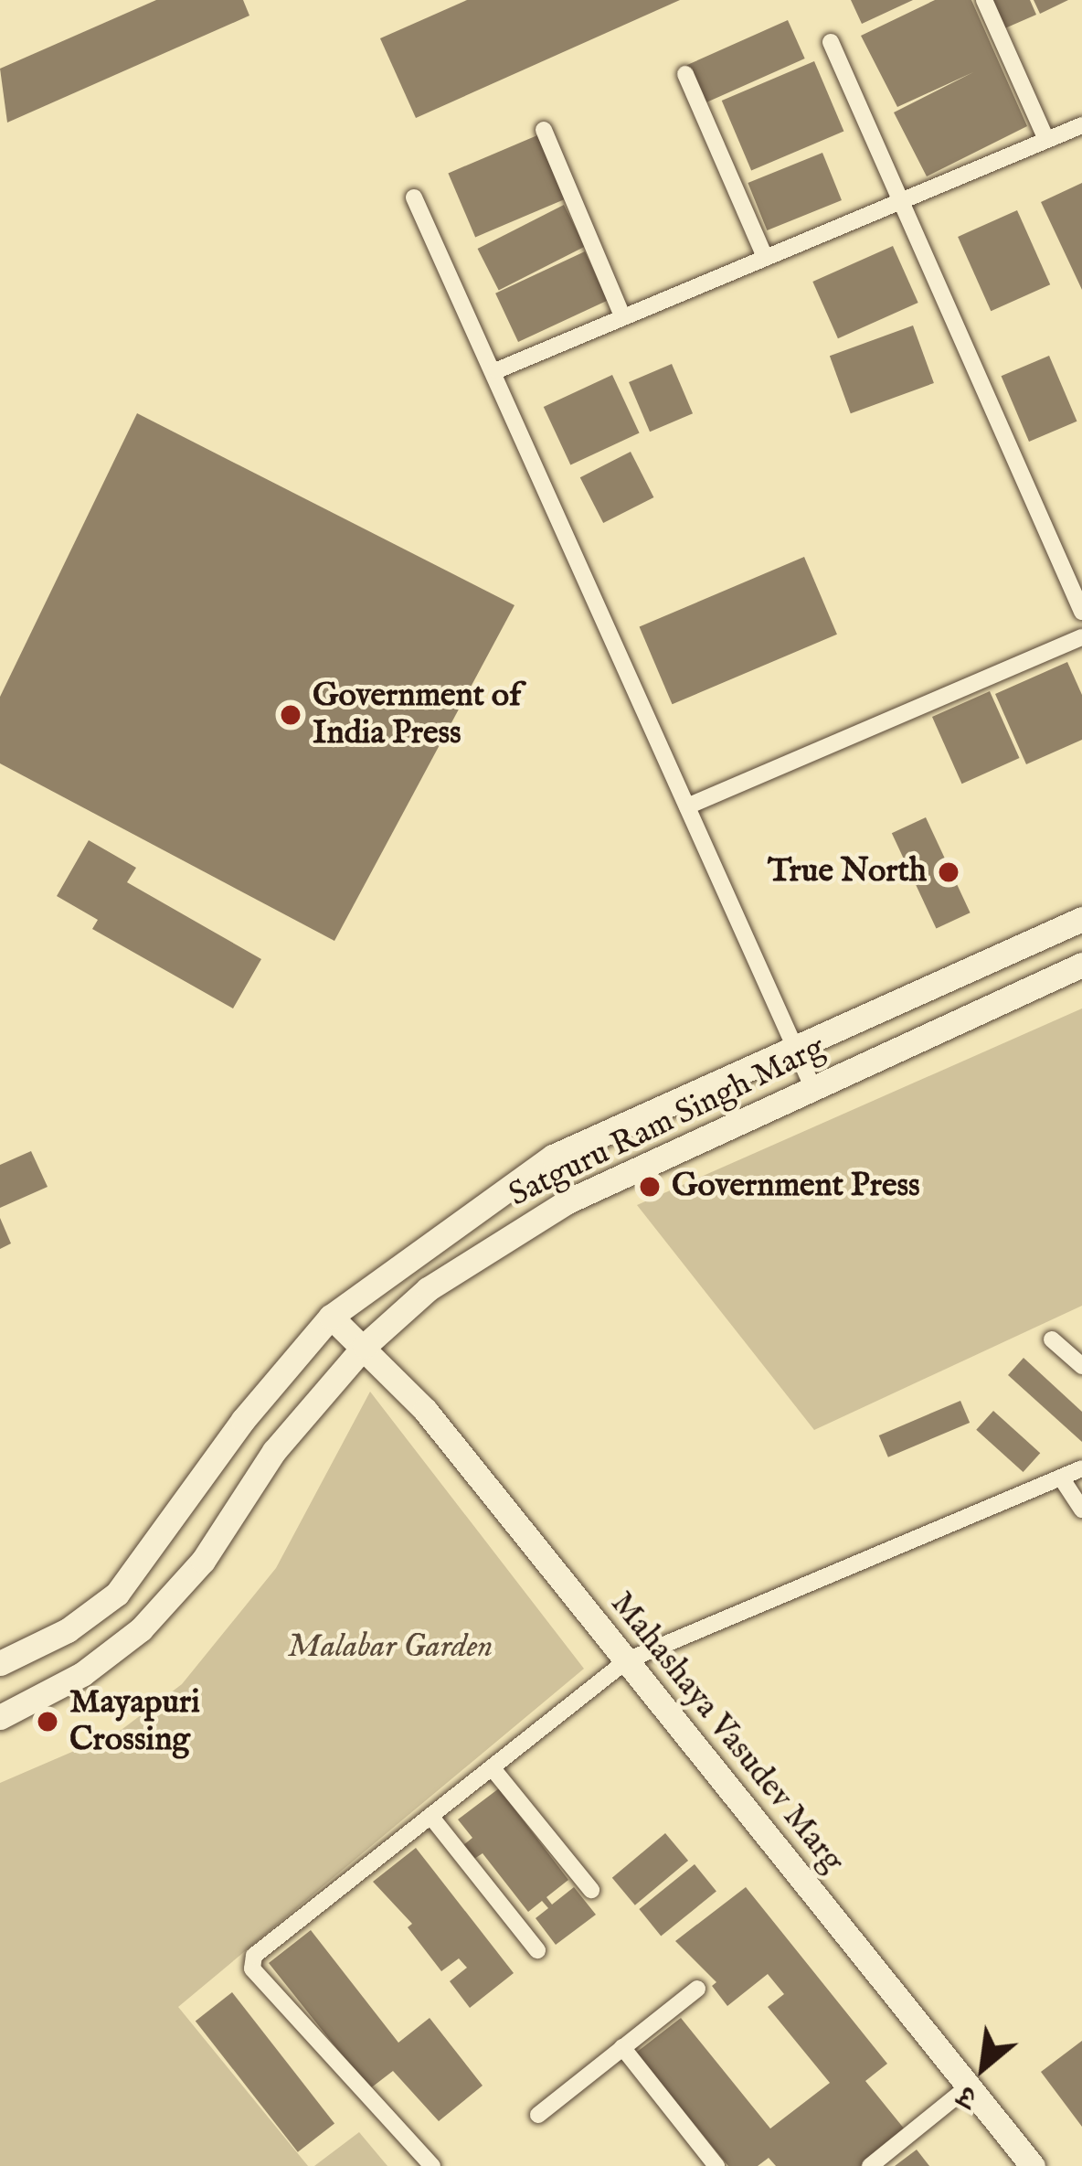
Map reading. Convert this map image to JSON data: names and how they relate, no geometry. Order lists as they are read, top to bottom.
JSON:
{
  "streets": {
    "main road": ["Satguru Ram Singh Marg", "Mahashaya Vasudev Marg"]
  },
  "crossings": [
    ["Satguru Ram Singh Marg", "Mahashaya Vasudev Marg"]
  ],
  "parks": ["Malabar Garden"],
  "places": [
    "Government of India Press",
    "True North",
    "Government Press",
    "Mayapuri Crossing"
  ],
  "north": "bottom left"
}
